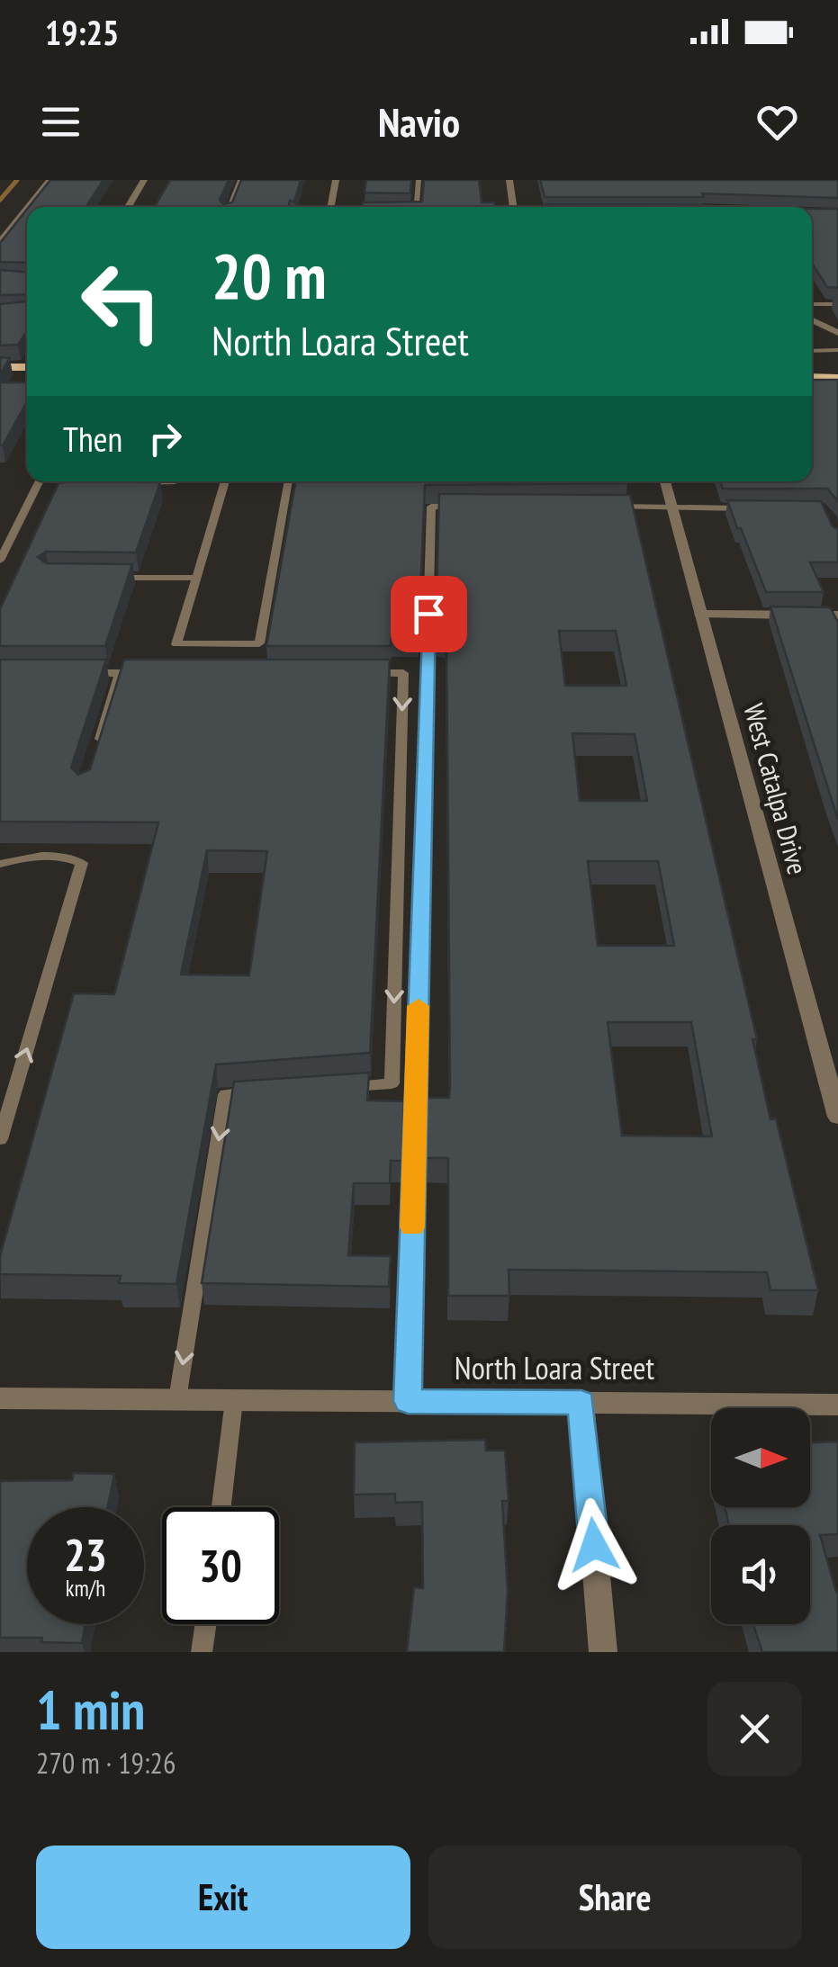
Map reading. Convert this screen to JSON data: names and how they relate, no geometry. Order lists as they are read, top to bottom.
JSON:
{
  "streets": {
    "street": ["West Catalpa Drive", "North Loara Street"]
  },
  "north": "right",
  "page": {
    "status": "19:25",
    "header": "Navio",
    "turn": ["20 m", "North Loara Street"],
    "then": "Then",
    "speed": "23 km/h",
    "limit": "30",
    "heading": ["1 min", "270 m · 19:26"],
    "buttons": ["Exit", "Share"]
  }
}
